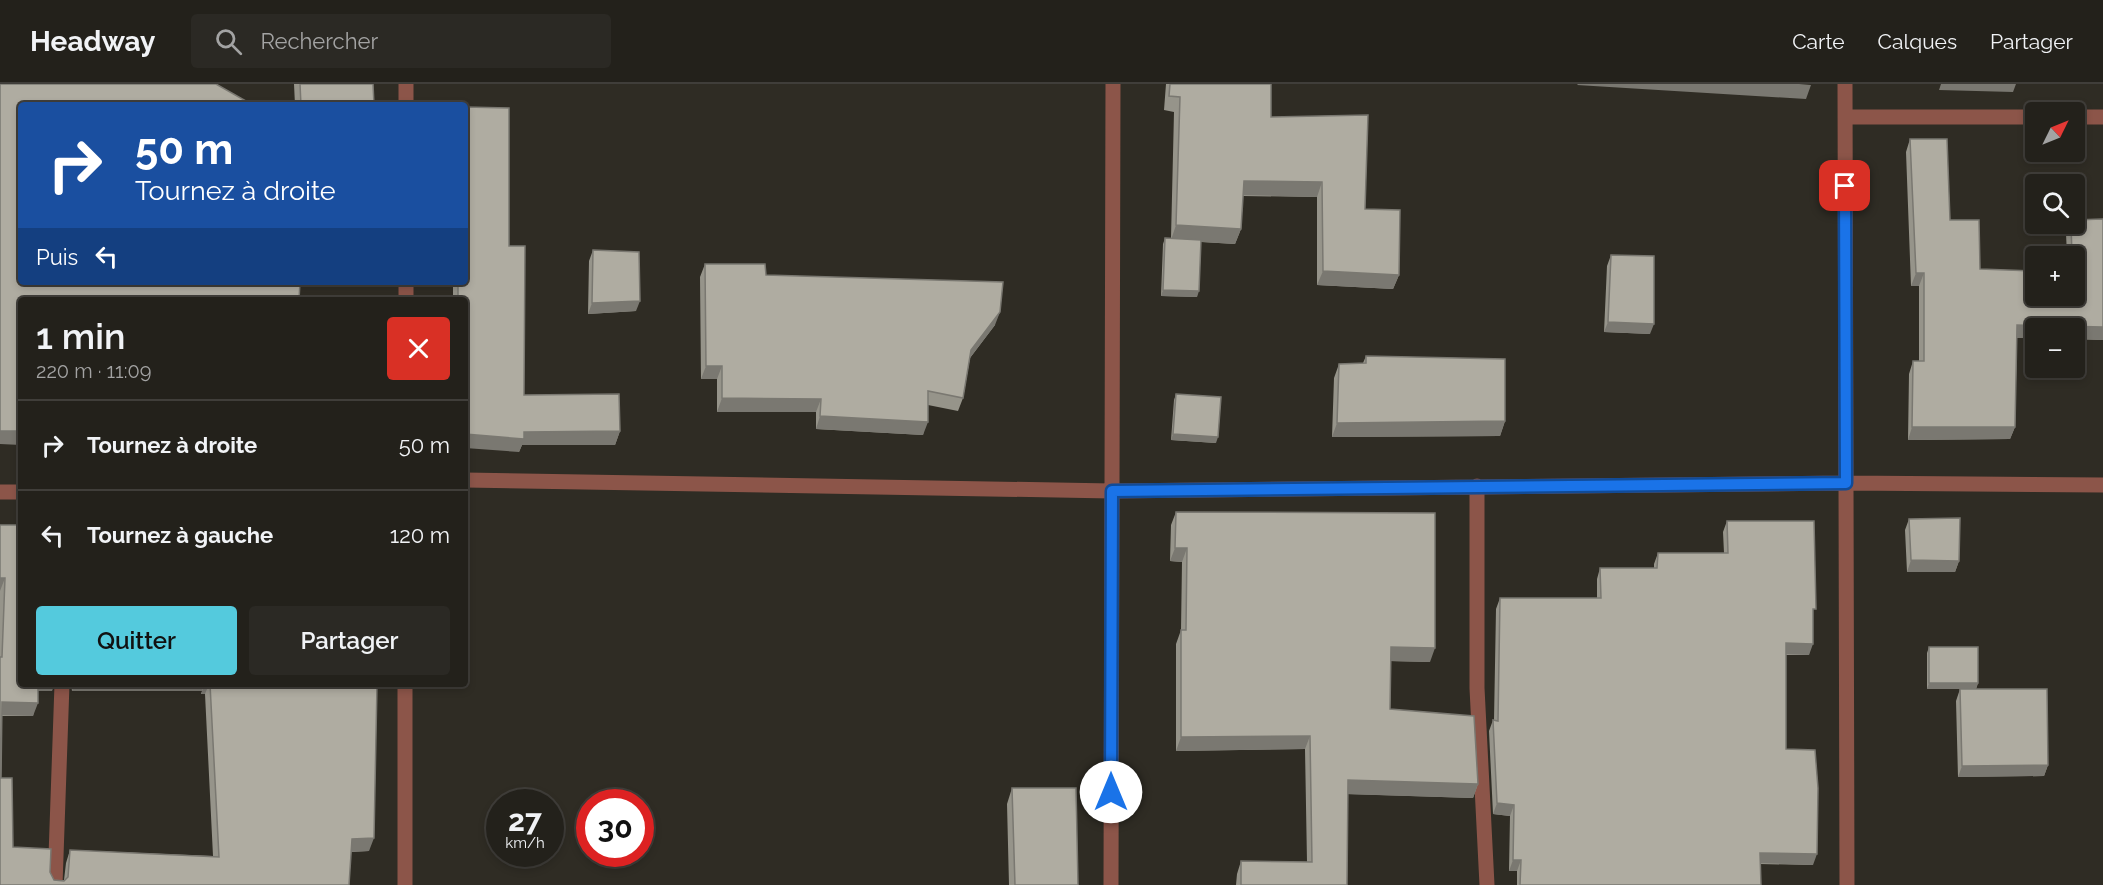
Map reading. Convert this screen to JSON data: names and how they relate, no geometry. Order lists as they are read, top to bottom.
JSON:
{
  "north": "top right",
  "page": {
    "header": "Headway",
    "search": "Rechercher",
    "nav": ["Carte", "Calques", "Partager"],
    "map_buttons": ["+", "−"],
    "turn": ["50 m", "Tournez à droite"],
    "then": "Puis",
    "heading": ["1 min", "220 m · 11:09"],
    "list": [
      {
        "name": "Tournez à droite",
        "value": "50 m"
      },
      {
        "name": "Tournez à gauche",
        "value": "120 m"
      }
    ],
    "buttons": ["Quitter", "Partager"],
    "speed": "27 km/h",
    "limit": "30"
  }
}
